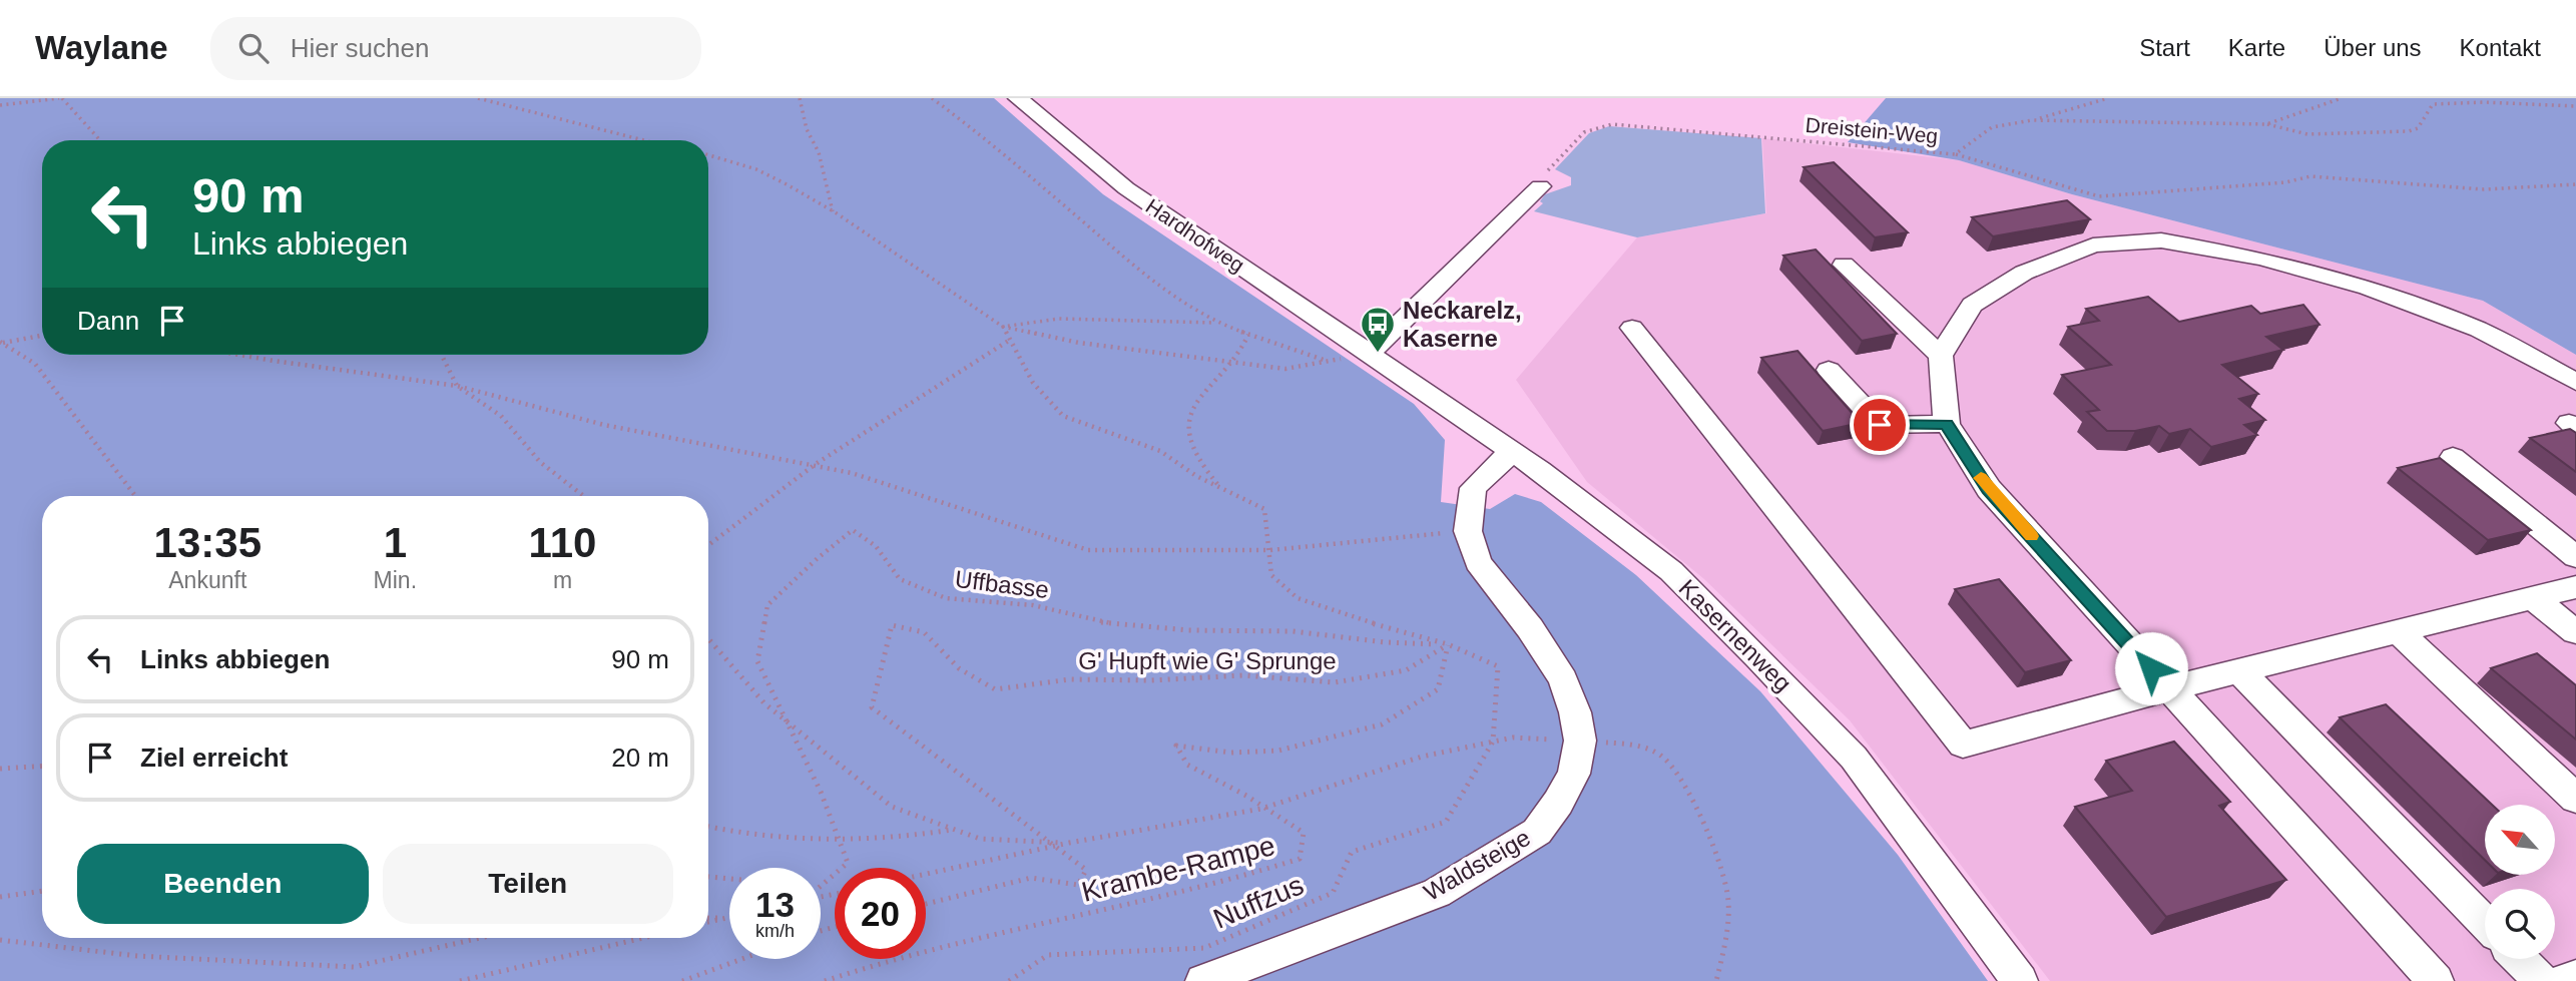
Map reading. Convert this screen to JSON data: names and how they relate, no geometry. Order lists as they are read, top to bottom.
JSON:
{
  "streets": {
    "street": ["Hardhofweg", "Kasernenweg", "Waldsteige"],
    "path": [
      "Dreistein-Weg",
      "Uffbasse",
      "G' Hupft wie G' Sprunge",
      "Krambe-Rampe",
      "Nuffzus"
    ]
  },
  "crossings": [
    ["Hardhofweg", "Kasernenweg"],
    ["Uffbasse", "G' Hupft wie G' Sprunge"],
    ["Uffbasse", "Krambe-Rampe"],
    ["Uffbasse", "Nuffzus"],
    ["Kasernenweg", "Waldsteige"],
    ["G' Hupft wie G' Sprunge", "Krambe-Rampe"],
    ["G' Hupft wie G' Sprunge", "Nuffzus"],
    ["Krambe-Rampe", "Nuffzus"]
  ],
  "places": {
    "bus stop": ["Neckarelz, Kaserne"]
  },
  "north": "top left",
  "page": {
    "header": "Waylane",
    "search": "Hier suchen",
    "nav": [
      "Start",
      "Karte",
      "Über uns",
      "Kontakt"
    ],
    "turn": ["90 m", "Links abbiegen"],
    "then": "Dann",
    "eta": [
      "13:35",
      "Ankunft",
      "1",
      "Min.",
      "110",
      "m"
    ],
    "list": [
      {
        "name": "Links abbiegen",
        "value": "90 m"
      },
      {
        "name": "Ziel erreicht",
        "value": "20 m"
      }
    ],
    "buttons": ["Beenden", "Teilen"],
    "speed": "13 km/h",
    "limit": "20"
  }
}
